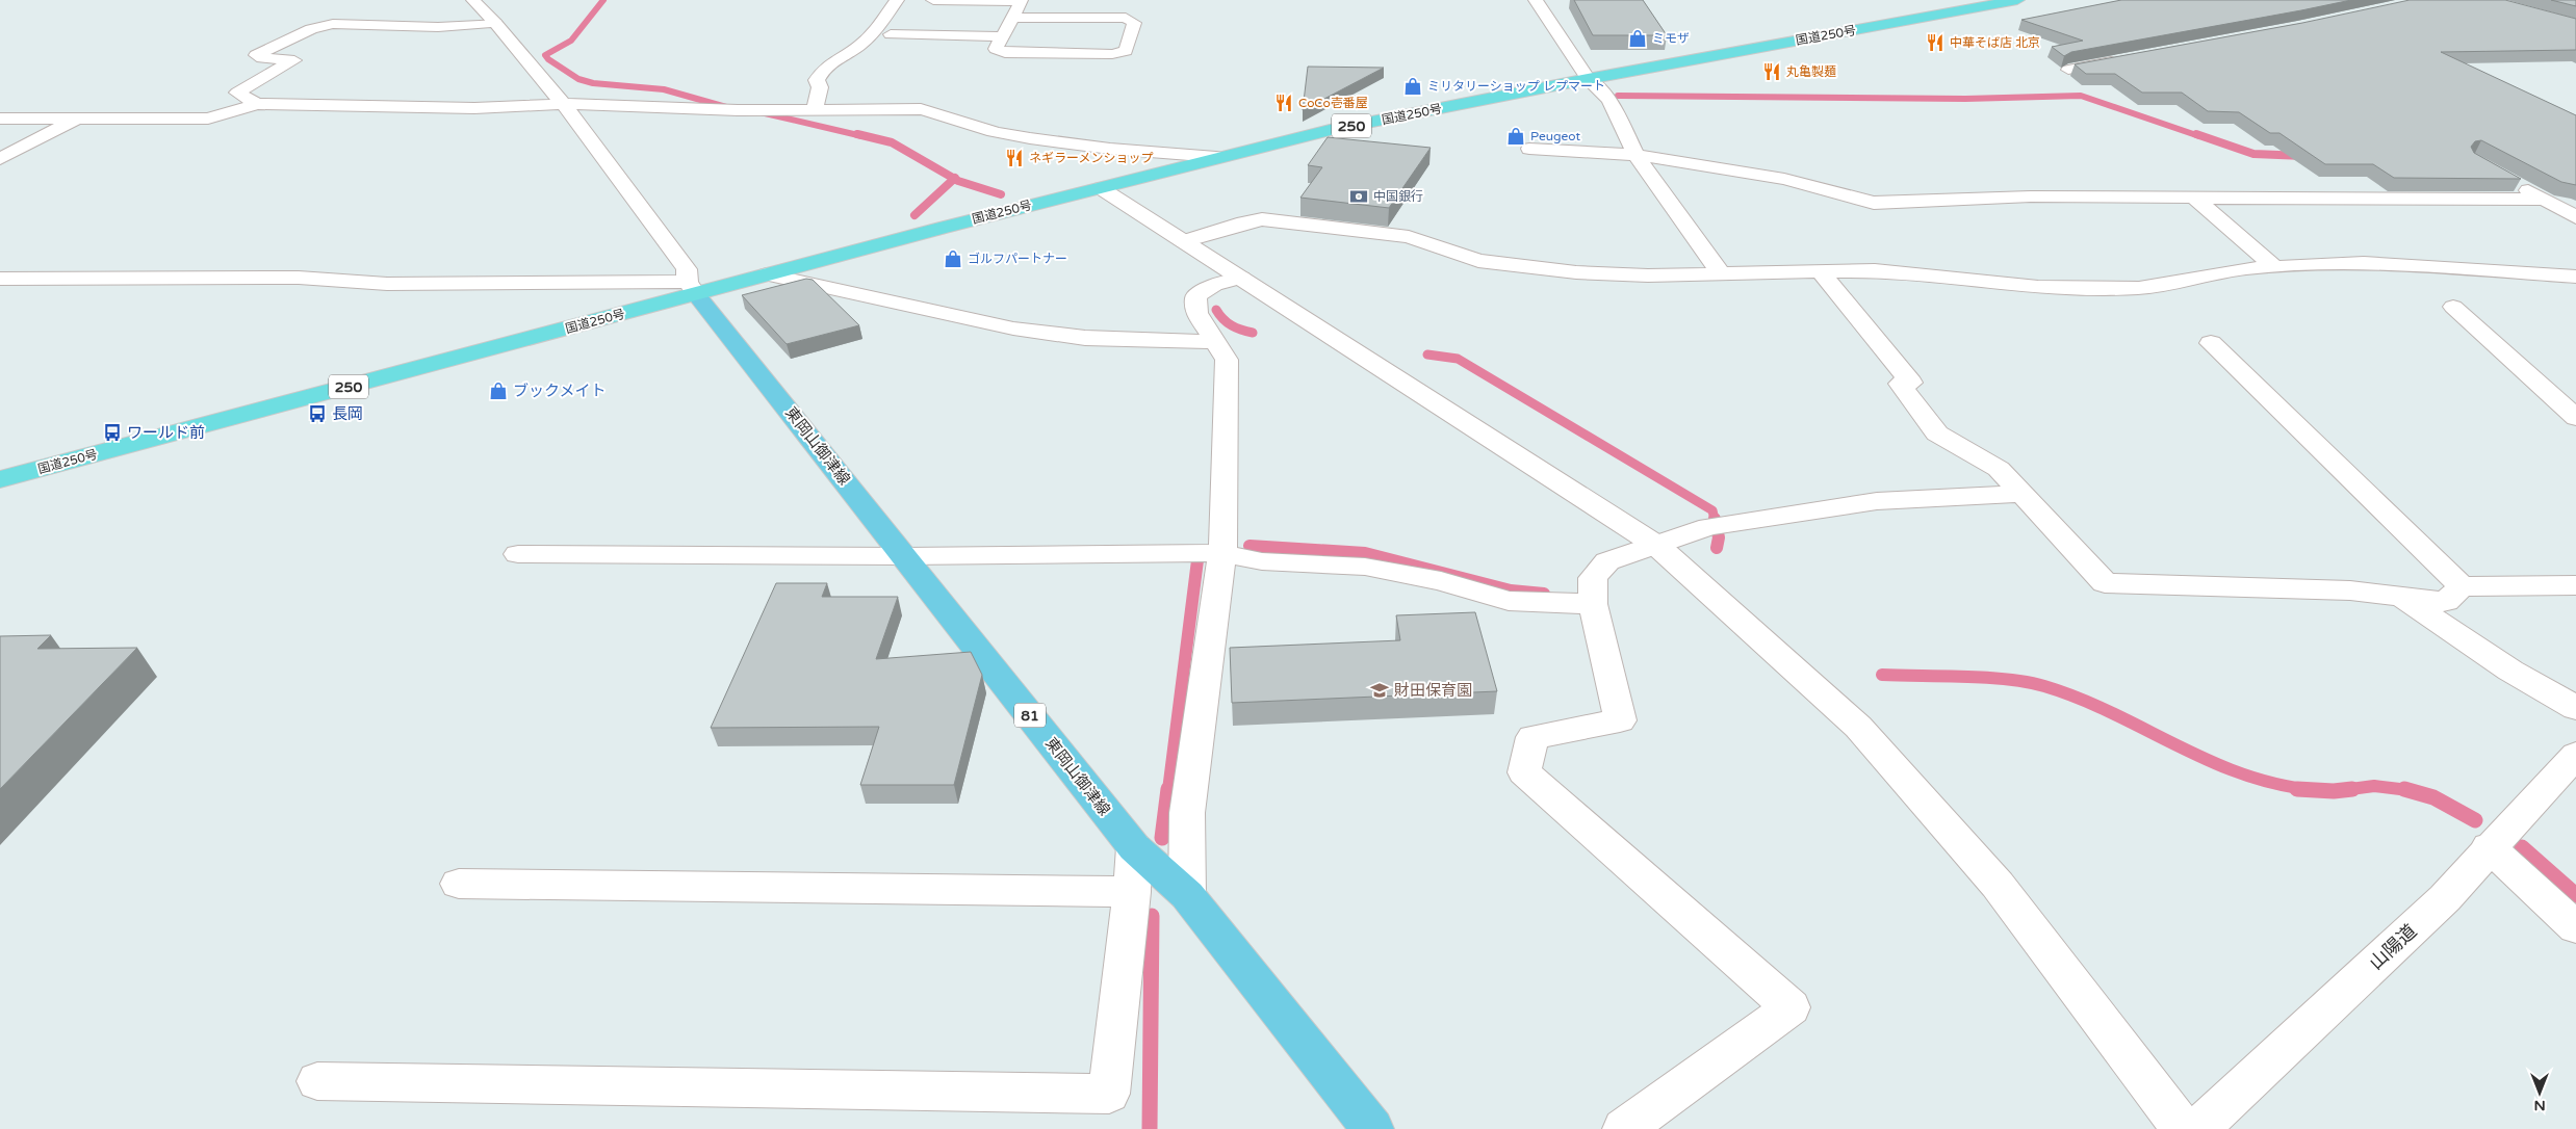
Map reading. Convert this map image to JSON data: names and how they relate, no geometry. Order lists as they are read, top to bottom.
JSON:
{
  "streets": {
    "highway": ["国道250号", "250"],
    "main road": ["東岡山御津線", "81"],
    "street": ["山陽道"]
  },
  "crossings": [
    ["国道250号", "東岡山御津線"]
  ],
  "places": {
    "shop": [
      "ミモザ",
      "ミリタリーショップ レプマート",
      "Peugeot",
      "ゴルフパートナー",
      "ブックメイト"
    ],
    "restaurant": [
      "中華そば店 北京",
      "丸亀製麺",
      "CoCo壱番屋",
      "ネギラーメンショップ"
    ],
    "bank": ["中国銀行"],
    "bus stop": ["長岡", "ワールド前"],
    "school or university": ["財田保育園"]
  },
  "north": "bottom"
}
